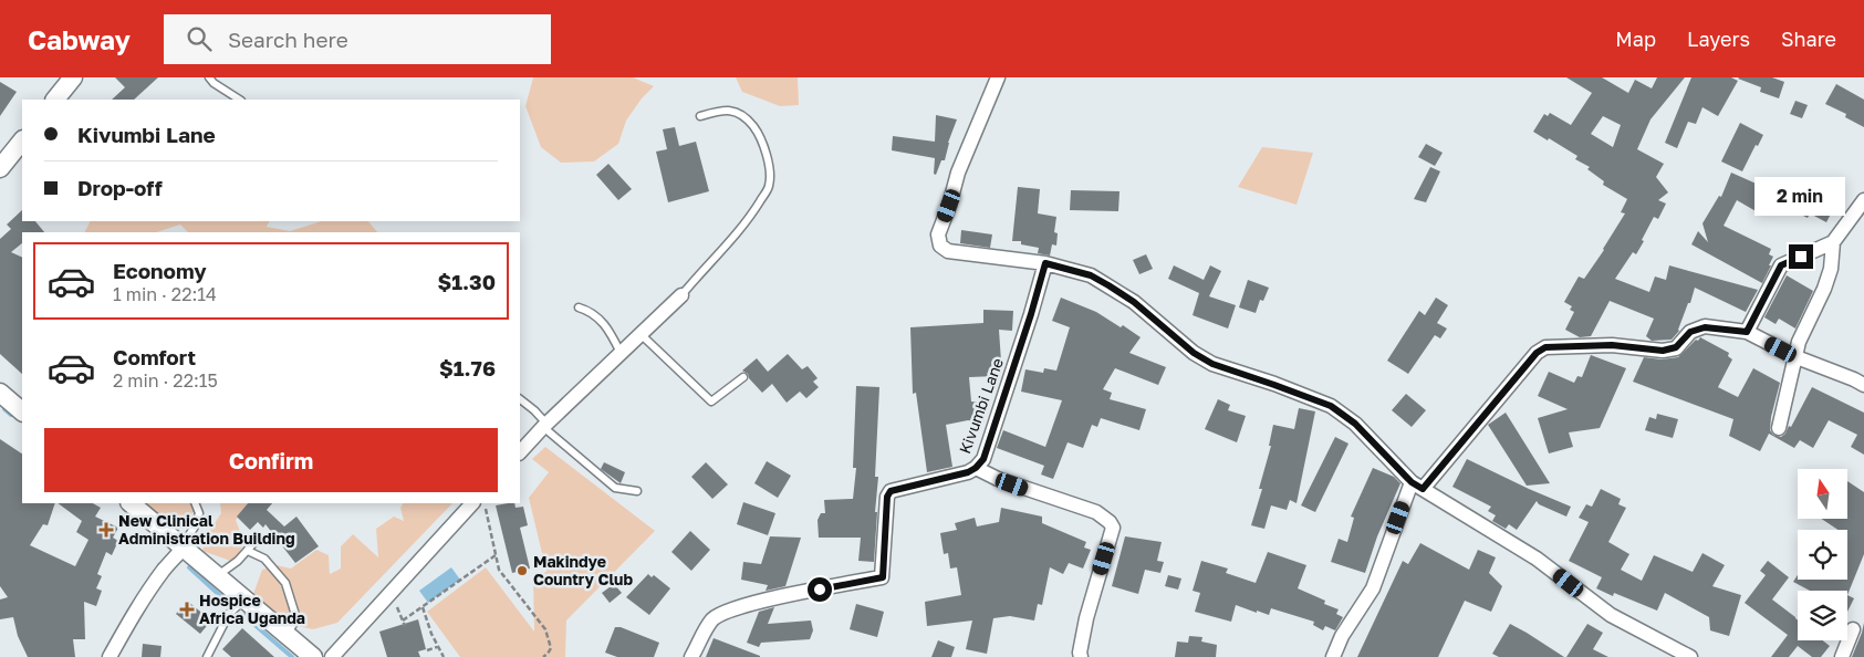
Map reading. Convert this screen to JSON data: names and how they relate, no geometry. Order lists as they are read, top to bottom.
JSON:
{
  "streets": {
    "street": ["Kivumbi Lane"]
  },
  "places": {
    "health": ["New Clinical Administration Building", "Hospice Africa Uganda"],
    "other": ["Makindye Country Club"]
  },
  "north": "top",
  "page": {
    "header": "Cabway",
    "search": "Search here",
    "nav": ["Map", "Layers", "Share"],
    "banner": ["Kivumbi Lane", "Drop-off"],
    "bubble": "2 min",
    "list": [
      {
        "name": "Economy",
        "note": "1 min · 22:14",
        "value": "$1.30"
      },
      {
        "name": "Comfort",
        "note": "2 min · 22:15",
        "value": "$1.76"
      }
    ],
    "buttons": "Confirm"
  }
}
